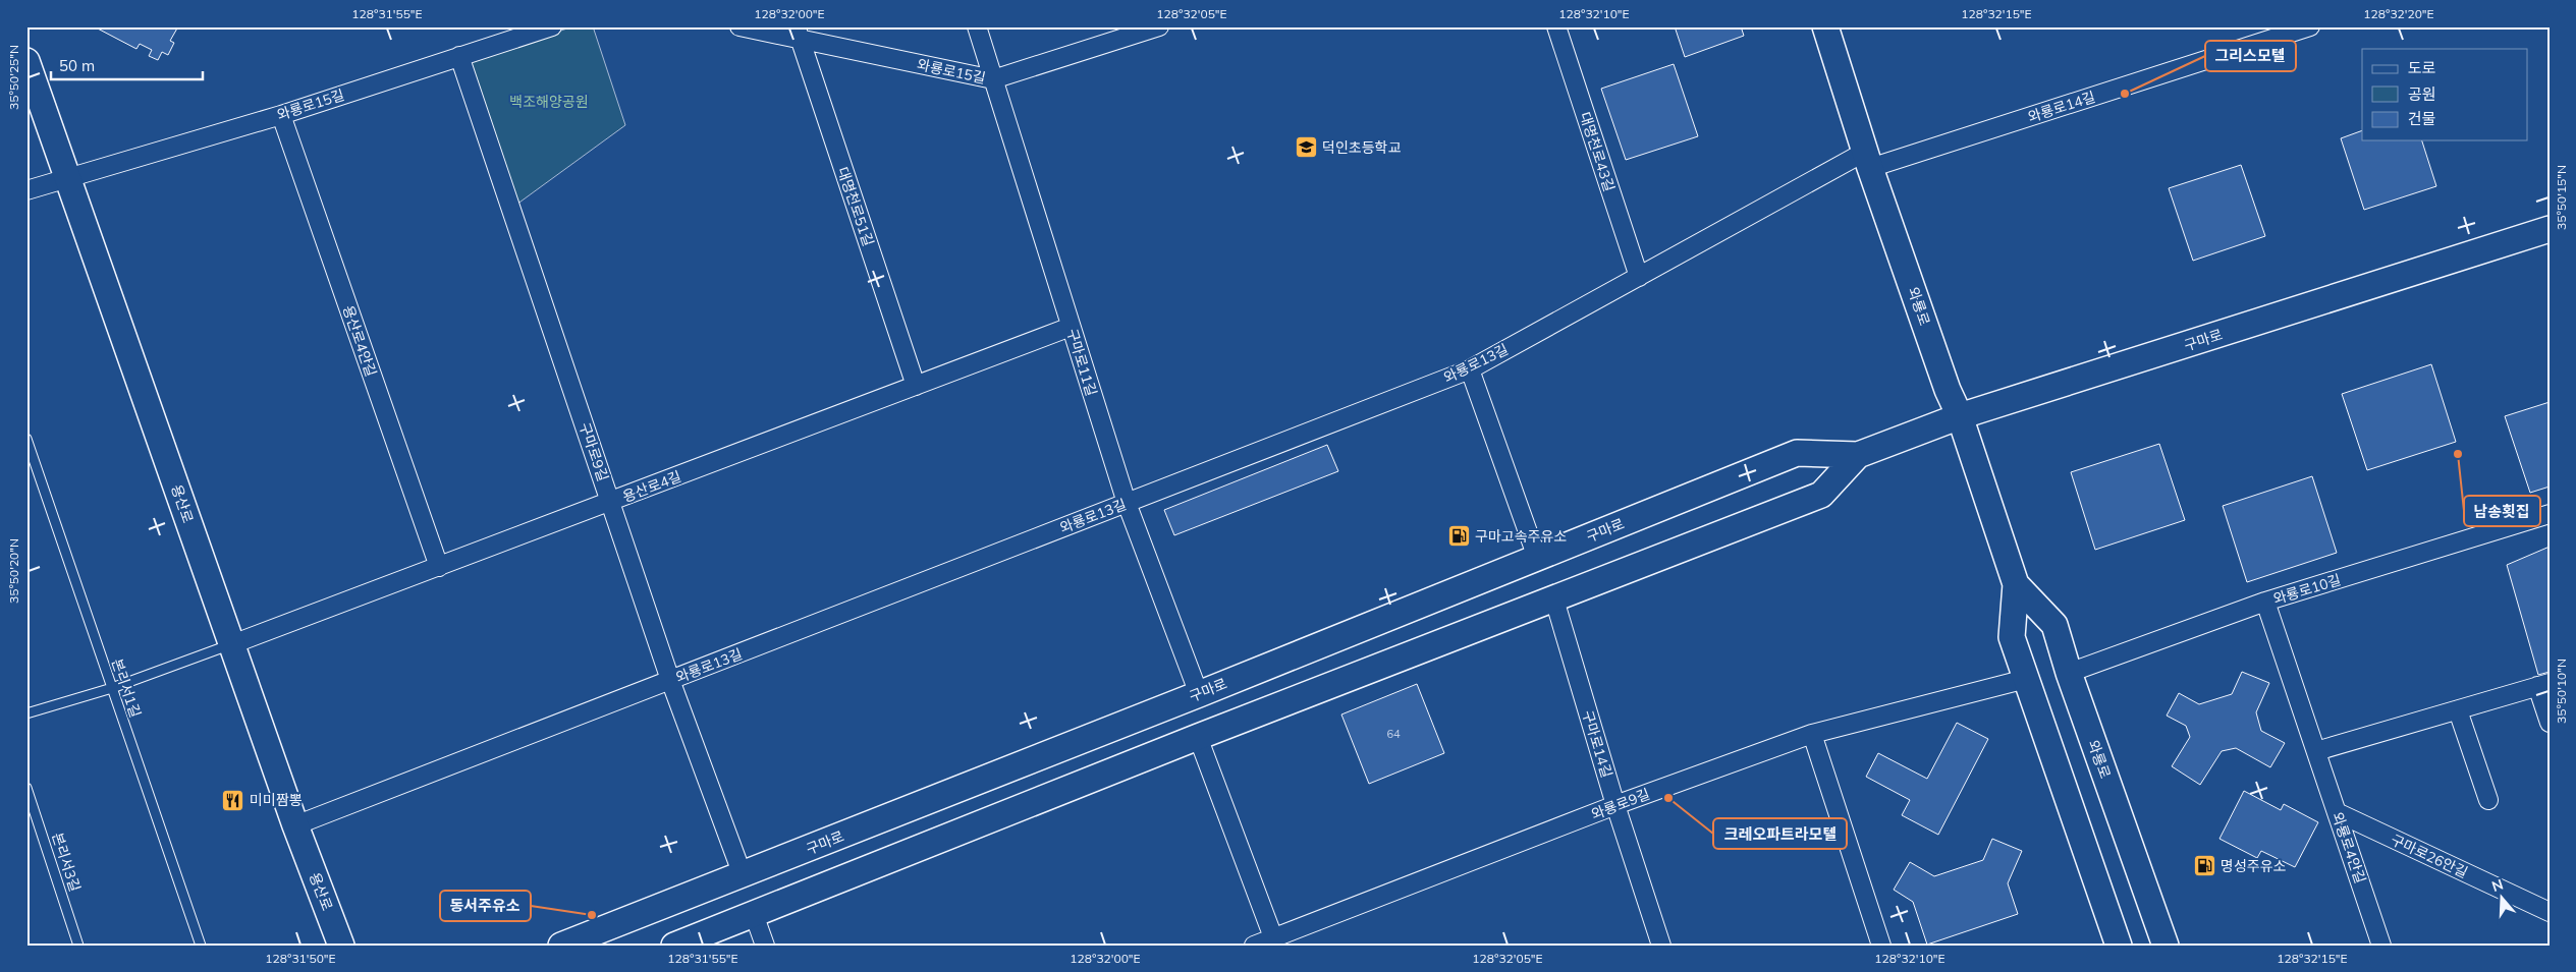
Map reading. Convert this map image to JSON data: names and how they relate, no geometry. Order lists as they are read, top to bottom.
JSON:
{
  "streets": {
    "main road": ["와룡로", "구마로", "용산로"],
    "street": [
      "와룡로15길",
      "와룡로14길",
      "대명천로43길",
      "대명천로51길",
      "용산로4안길",
      "구마로11길",
      "와룡로13길",
      "구마로9길",
      "용산로4길",
      "와룡로10길",
      "구마로14길",
      "와룡로9길",
      "와룡로4안길",
      "구마로26안길"
    ],
    "lane": ["본리서1길", "본리서3길"]
  },
  "crossings": [
    ["와룡로15길", "대명천로51길"],
    ["와룡로15길", "용산로4안길"],
    ["와룡로15길", "구마로11길"],
    ["와룡로15길", "구마로9길"],
    ["와룡로15길", "용산로"],
    ["와룡로14길", "와룡로"],
    ["와룡로14길", "와룡로13길"],
    ["대명천로43길", "와룡로13길"],
    ["대명천로51길", "용산로4길"],
    ["와룡로", "구마로"],
    ["와룡로", "와룡로13길"],
    ["와룡로", "와룡로10길"],
    ["와룡로", "와룡로9길"],
    ["구마로", "구마로11길"],
    ["구마로", "구마로9길"],
    ["구마로", "구마로14길"],
    ["용산로4안길", "용산로4길"],
    ["구마로11길", "와룡로13길"],
    ["구마로11길", "용산로4길"],
    ["와룡로13길", "구마로9길"],
    ["와룡로13길", "용산로"],
    ["구마로9길", "용산로4길"],
    ["용산로4길", "용산로"],
    ["와룡로10길", "와룡로4안길"],
    ["구마로14길", "와룡로9길"],
    ["와룡로4안길", "구마로26안길"]
  ],
  "parks": ["백조해양공원"],
  "places": {
    "other": [
      "그리스모텔",
      "남송횟집",
      "크레오파트라모텔",
      "동서주유소"
    ],
    "school or university": ["덕인초등학교"],
    "fuel station": ["구마고속주유소", "명성주유소"],
    "restaurant": ["미미짬뽕"]
  },
  "house_numbers": ["64"],
  "legend": ["도로", "공원", "건물"],
  "scale_bar": "50 m",
  "north": "top",
  "coordinates": [
    "128°31'55\"E",
    "128°32'00\"E",
    "128°32'05\"E",
    "128°32'10\"E",
    "128°32'15\"E",
    "128°32'20\"E",
    "35°50'25\"N",
    "35°50'15\"N",
    "35°50'20\"N",
    "35°50'10\"N",
    "128°31'50\"E"
  ]
}
